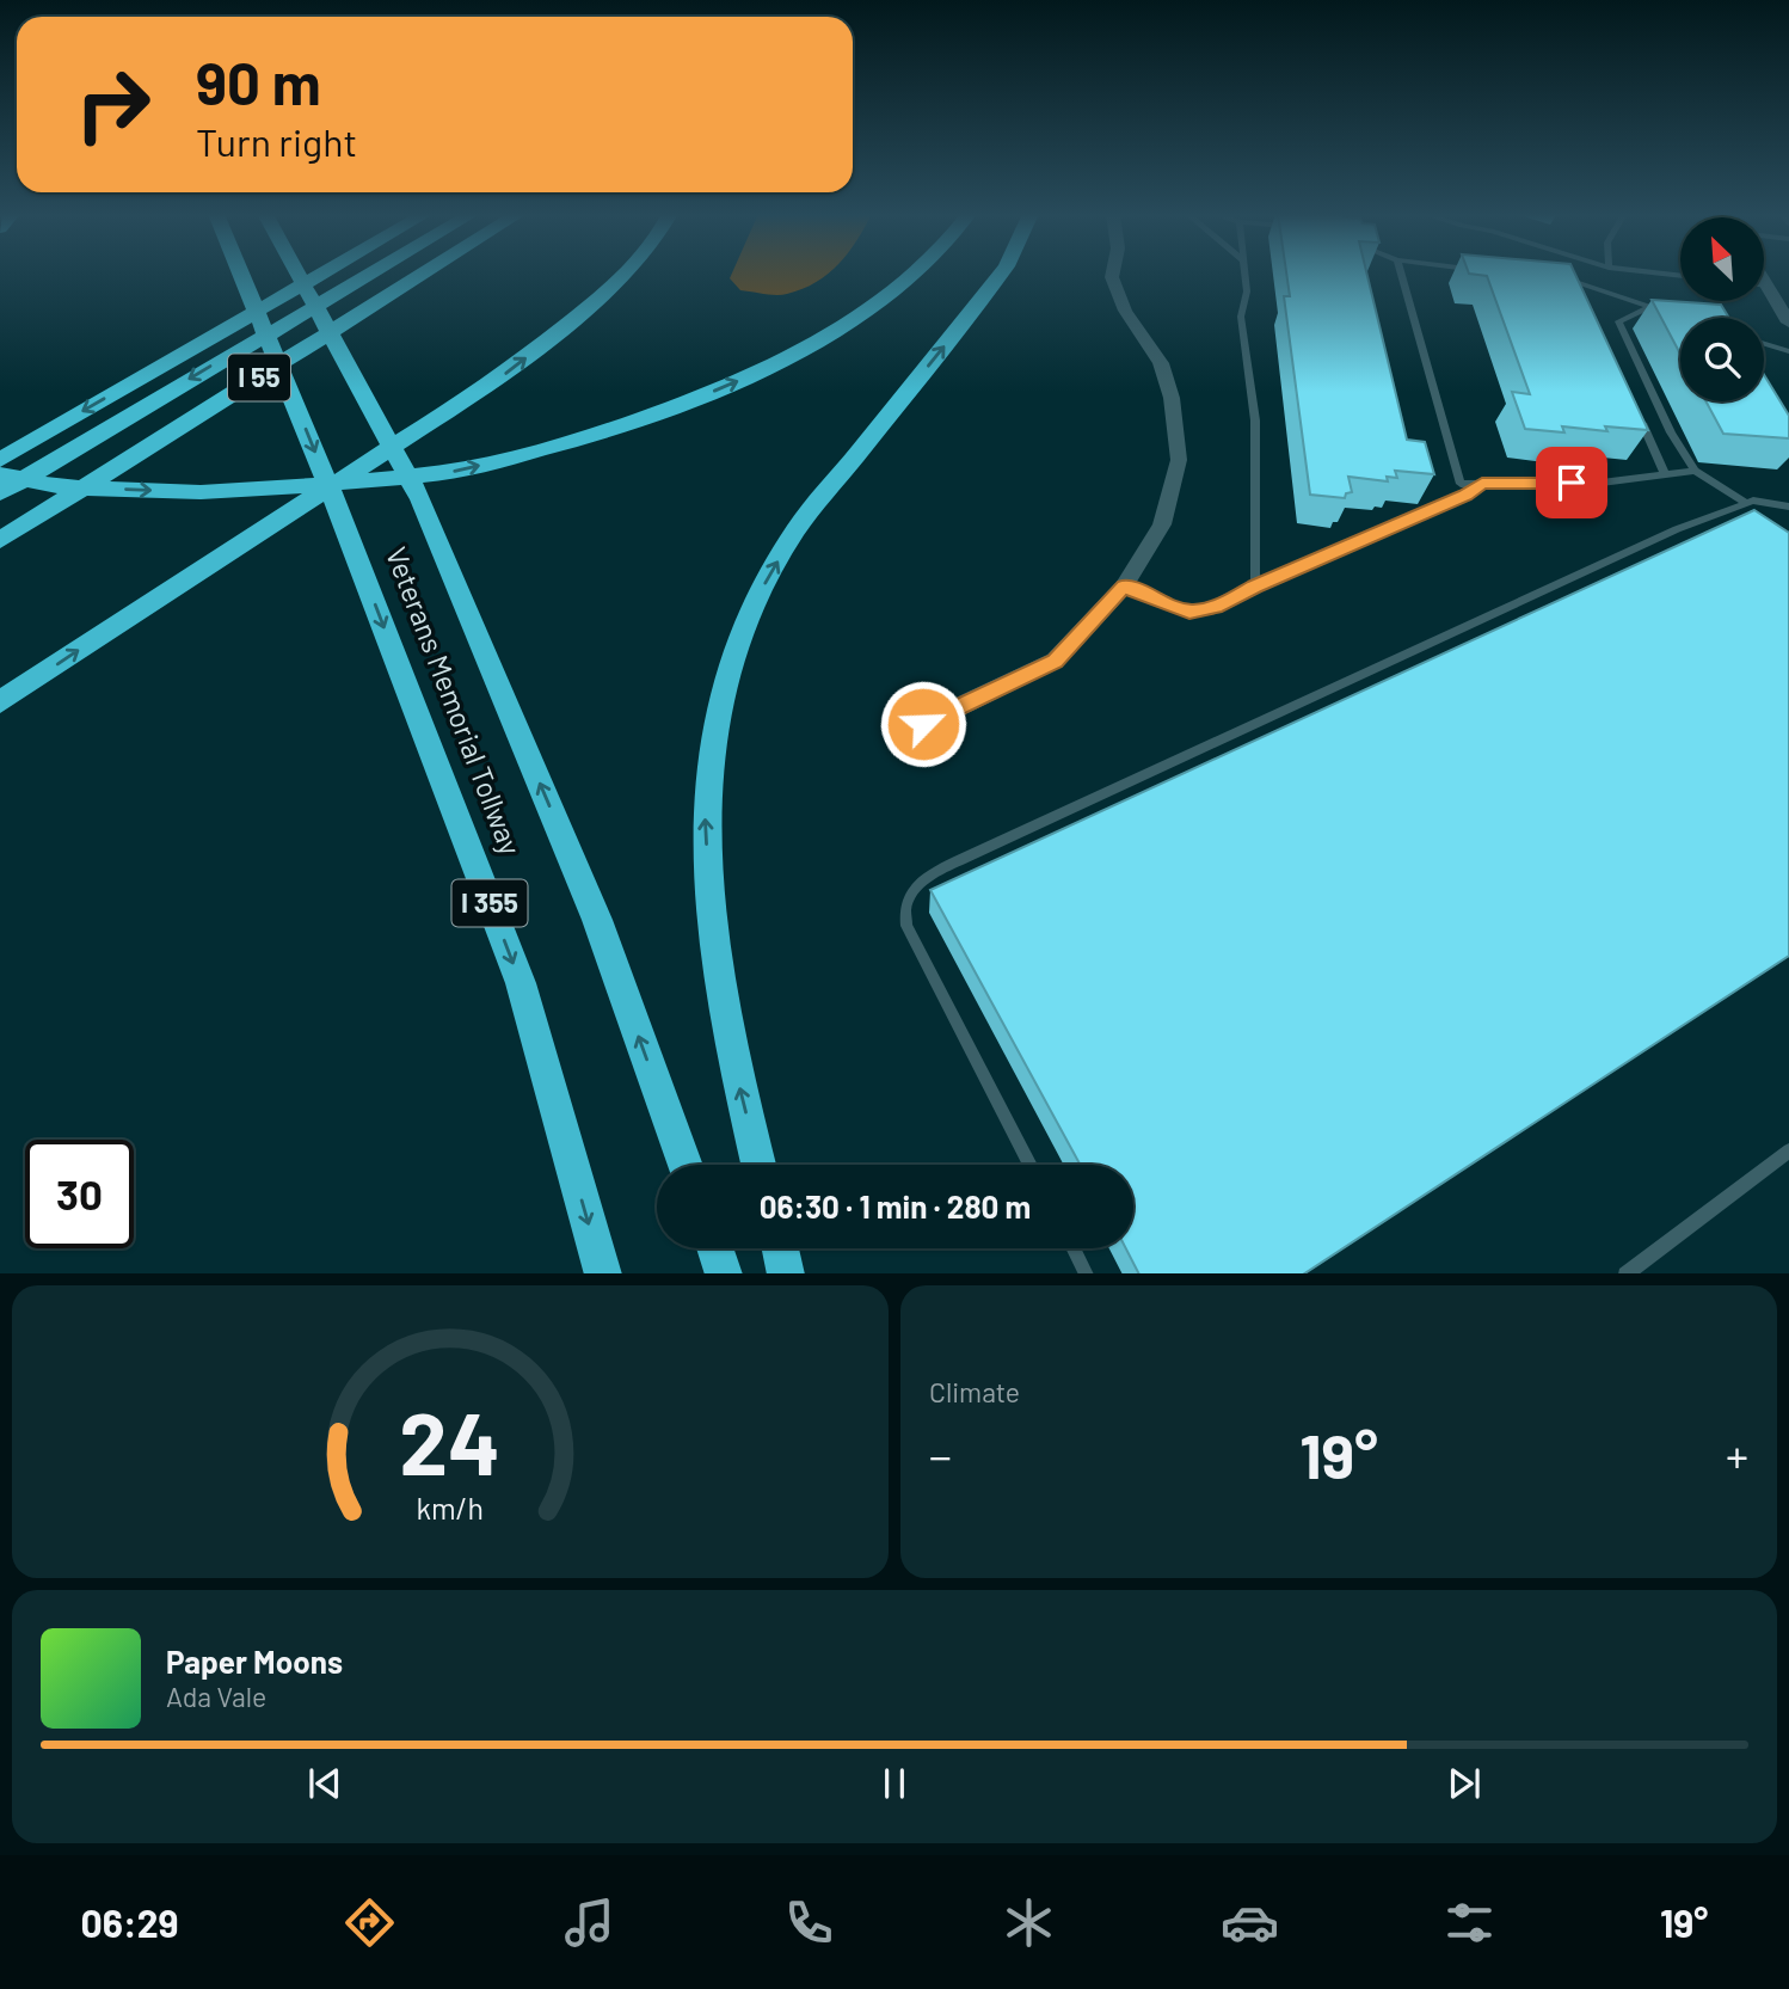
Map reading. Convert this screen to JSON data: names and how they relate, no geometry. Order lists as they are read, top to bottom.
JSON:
{
  "streets": {
    "highway": ["I 55", "Veterans Memorial Tollway", "I 355"]
  },
  "north": "top left",
  "page": {
    "turn": ["90 m", "Turn right"],
    "limit": "30",
    "trip": "06:30 · 1 min · 280 m",
    "tile": "Climate",
    "heat": ["−", "19°", "+"],
    "song": ["Paper Moons", "Ada Vale"],
    "tabs": ["06:29", "19°"],
    "gauge": ["24", "km/h"]
  }
}
